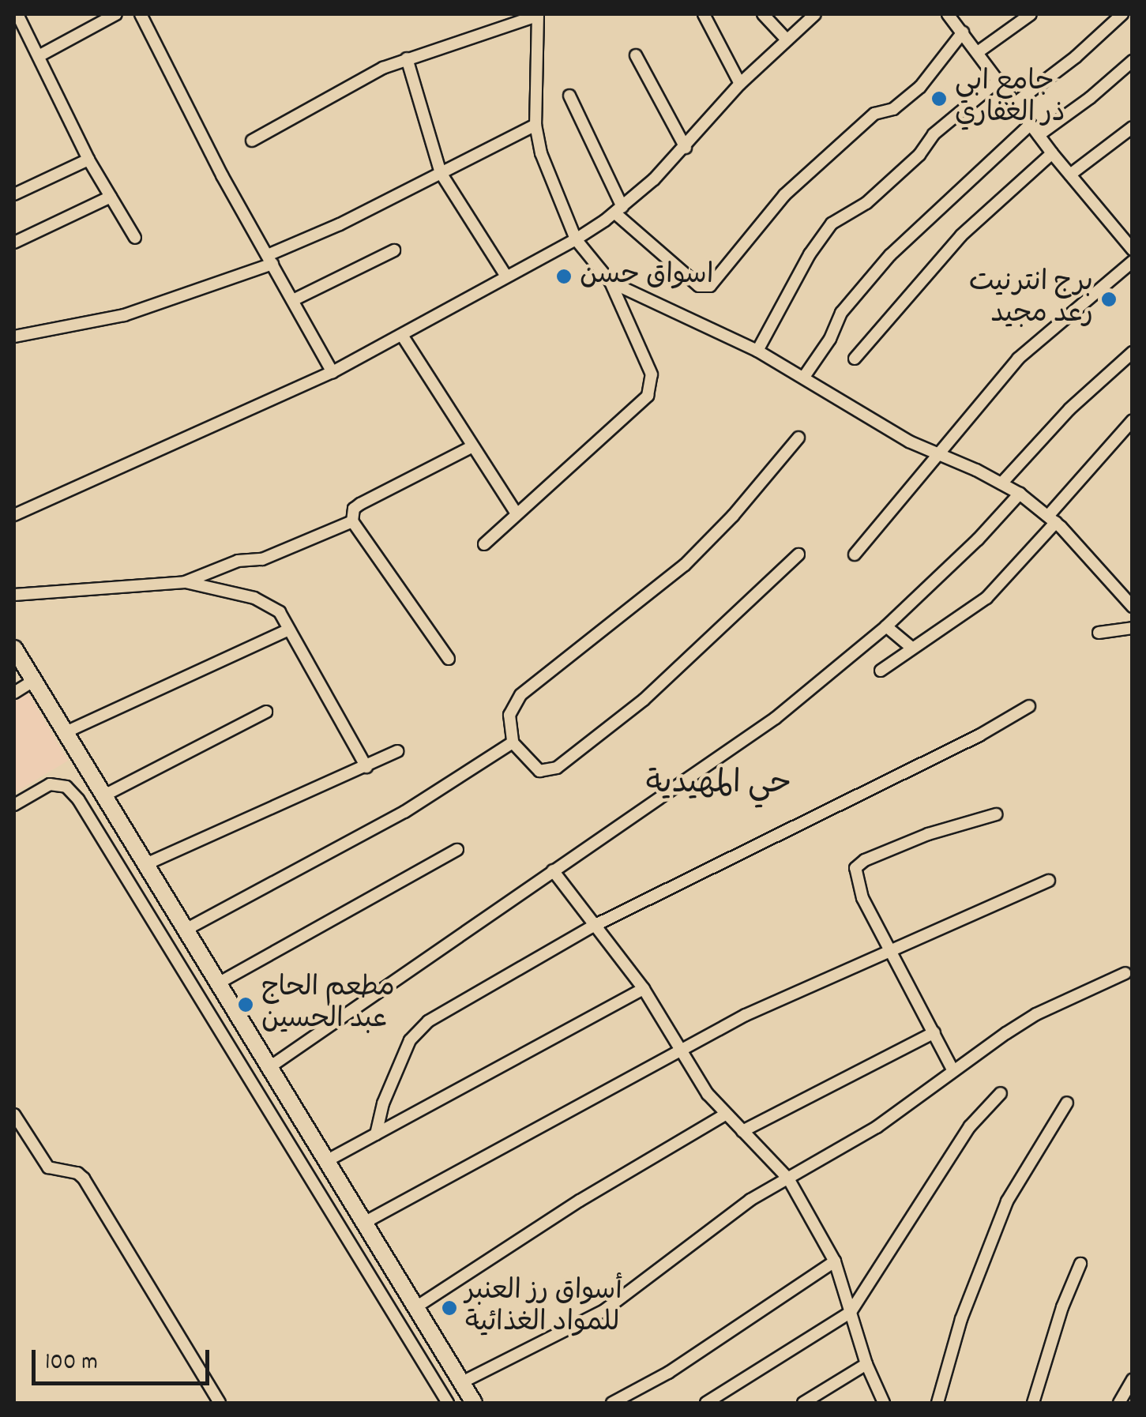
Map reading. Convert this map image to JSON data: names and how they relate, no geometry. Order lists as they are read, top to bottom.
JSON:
{
  "districts": ["حي المهيدية"],
  "places": [
    "جامع ابي ذر الغفاري",
    "اسواق حسن",
    "برج انترنيت رعد مجيد",
    "مطعم الحاج عبد الحسين",
    "أسواق رز العنبر للمواد الغذائية"
  ],
  "scale_bar": "100 m"
}
